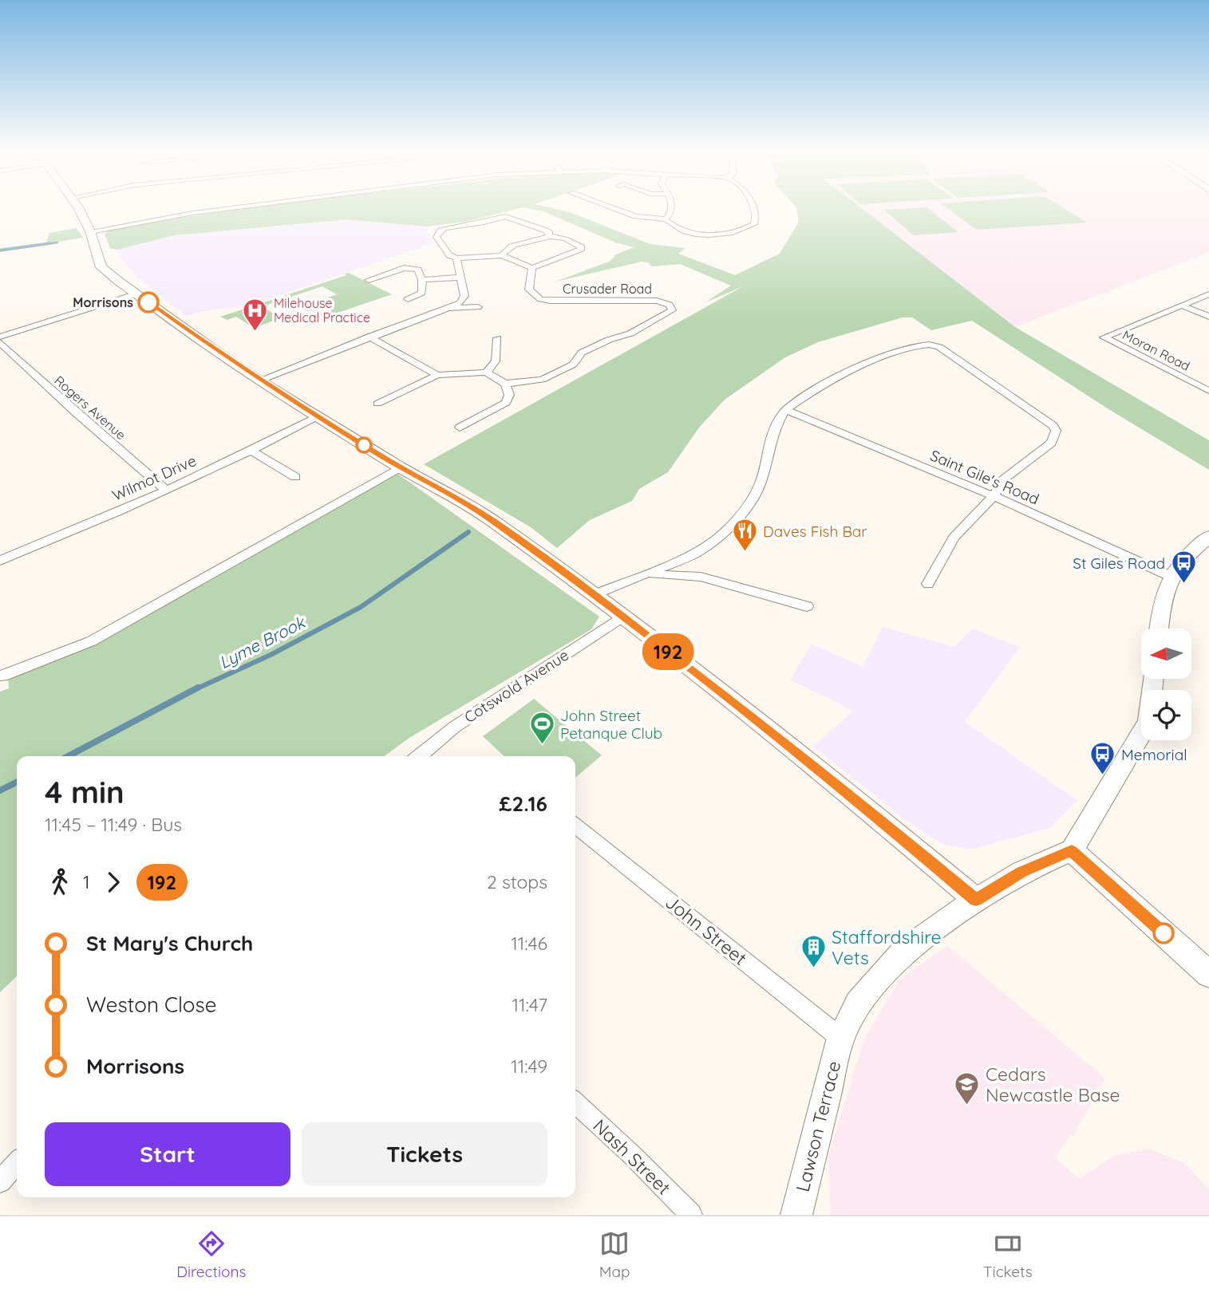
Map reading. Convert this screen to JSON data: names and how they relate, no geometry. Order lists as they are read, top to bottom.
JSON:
{
  "streets": {
    "main road": ["Lawson Terrace"],
    "street": [
      "Crusader Road",
      "Moran Road",
      "Rogers Avenue",
      "Saint Gile's Road",
      "Wilmot Drive",
      "Cotswold Avenue",
      "John Street",
      "Nash Street"
    ]
  },
  "crossings": [
    ["Rogers Avenue", "Wilmot Drive"],
    ["John Street", "Lawson Terrace"]
  ],
  "water": ["Lyme Brook"],
  "places": {
    "other": ["Morrisons"],
    "hospital": ["Milehouse Medical Practice"],
    "restaurant": ["Daves Fish Bar"],
    "bus stop": ["St Giles Road", "Memorial"],
    "sports": ["John Street Petanque Club"],
    "building": ["Staffordshire Vets"],
    "school or university": ["Cedars Newcastle Base"]
  },
  "lines": ["bus line 192"],
  "north": "left",
  "page": {
    "on_map": "192",
    "heading": ["4 min", "11:45 – 11:49 · Bus", "£2.16"],
    "legs": ["1", "192", "2 stops"],
    "list": [
      {
        "name": "St Mary's Church",
        "value": "11:46"
      },
      {
        "name": "Weston Close",
        "value": "11:47"
      },
      {
        "name": "Morrisons",
        "value": "11:49"
      }
    ],
    "buttons": ["Start", "Tickets"],
    "tabs": ["Directions", "Map", "Tickets"]
  }
}
